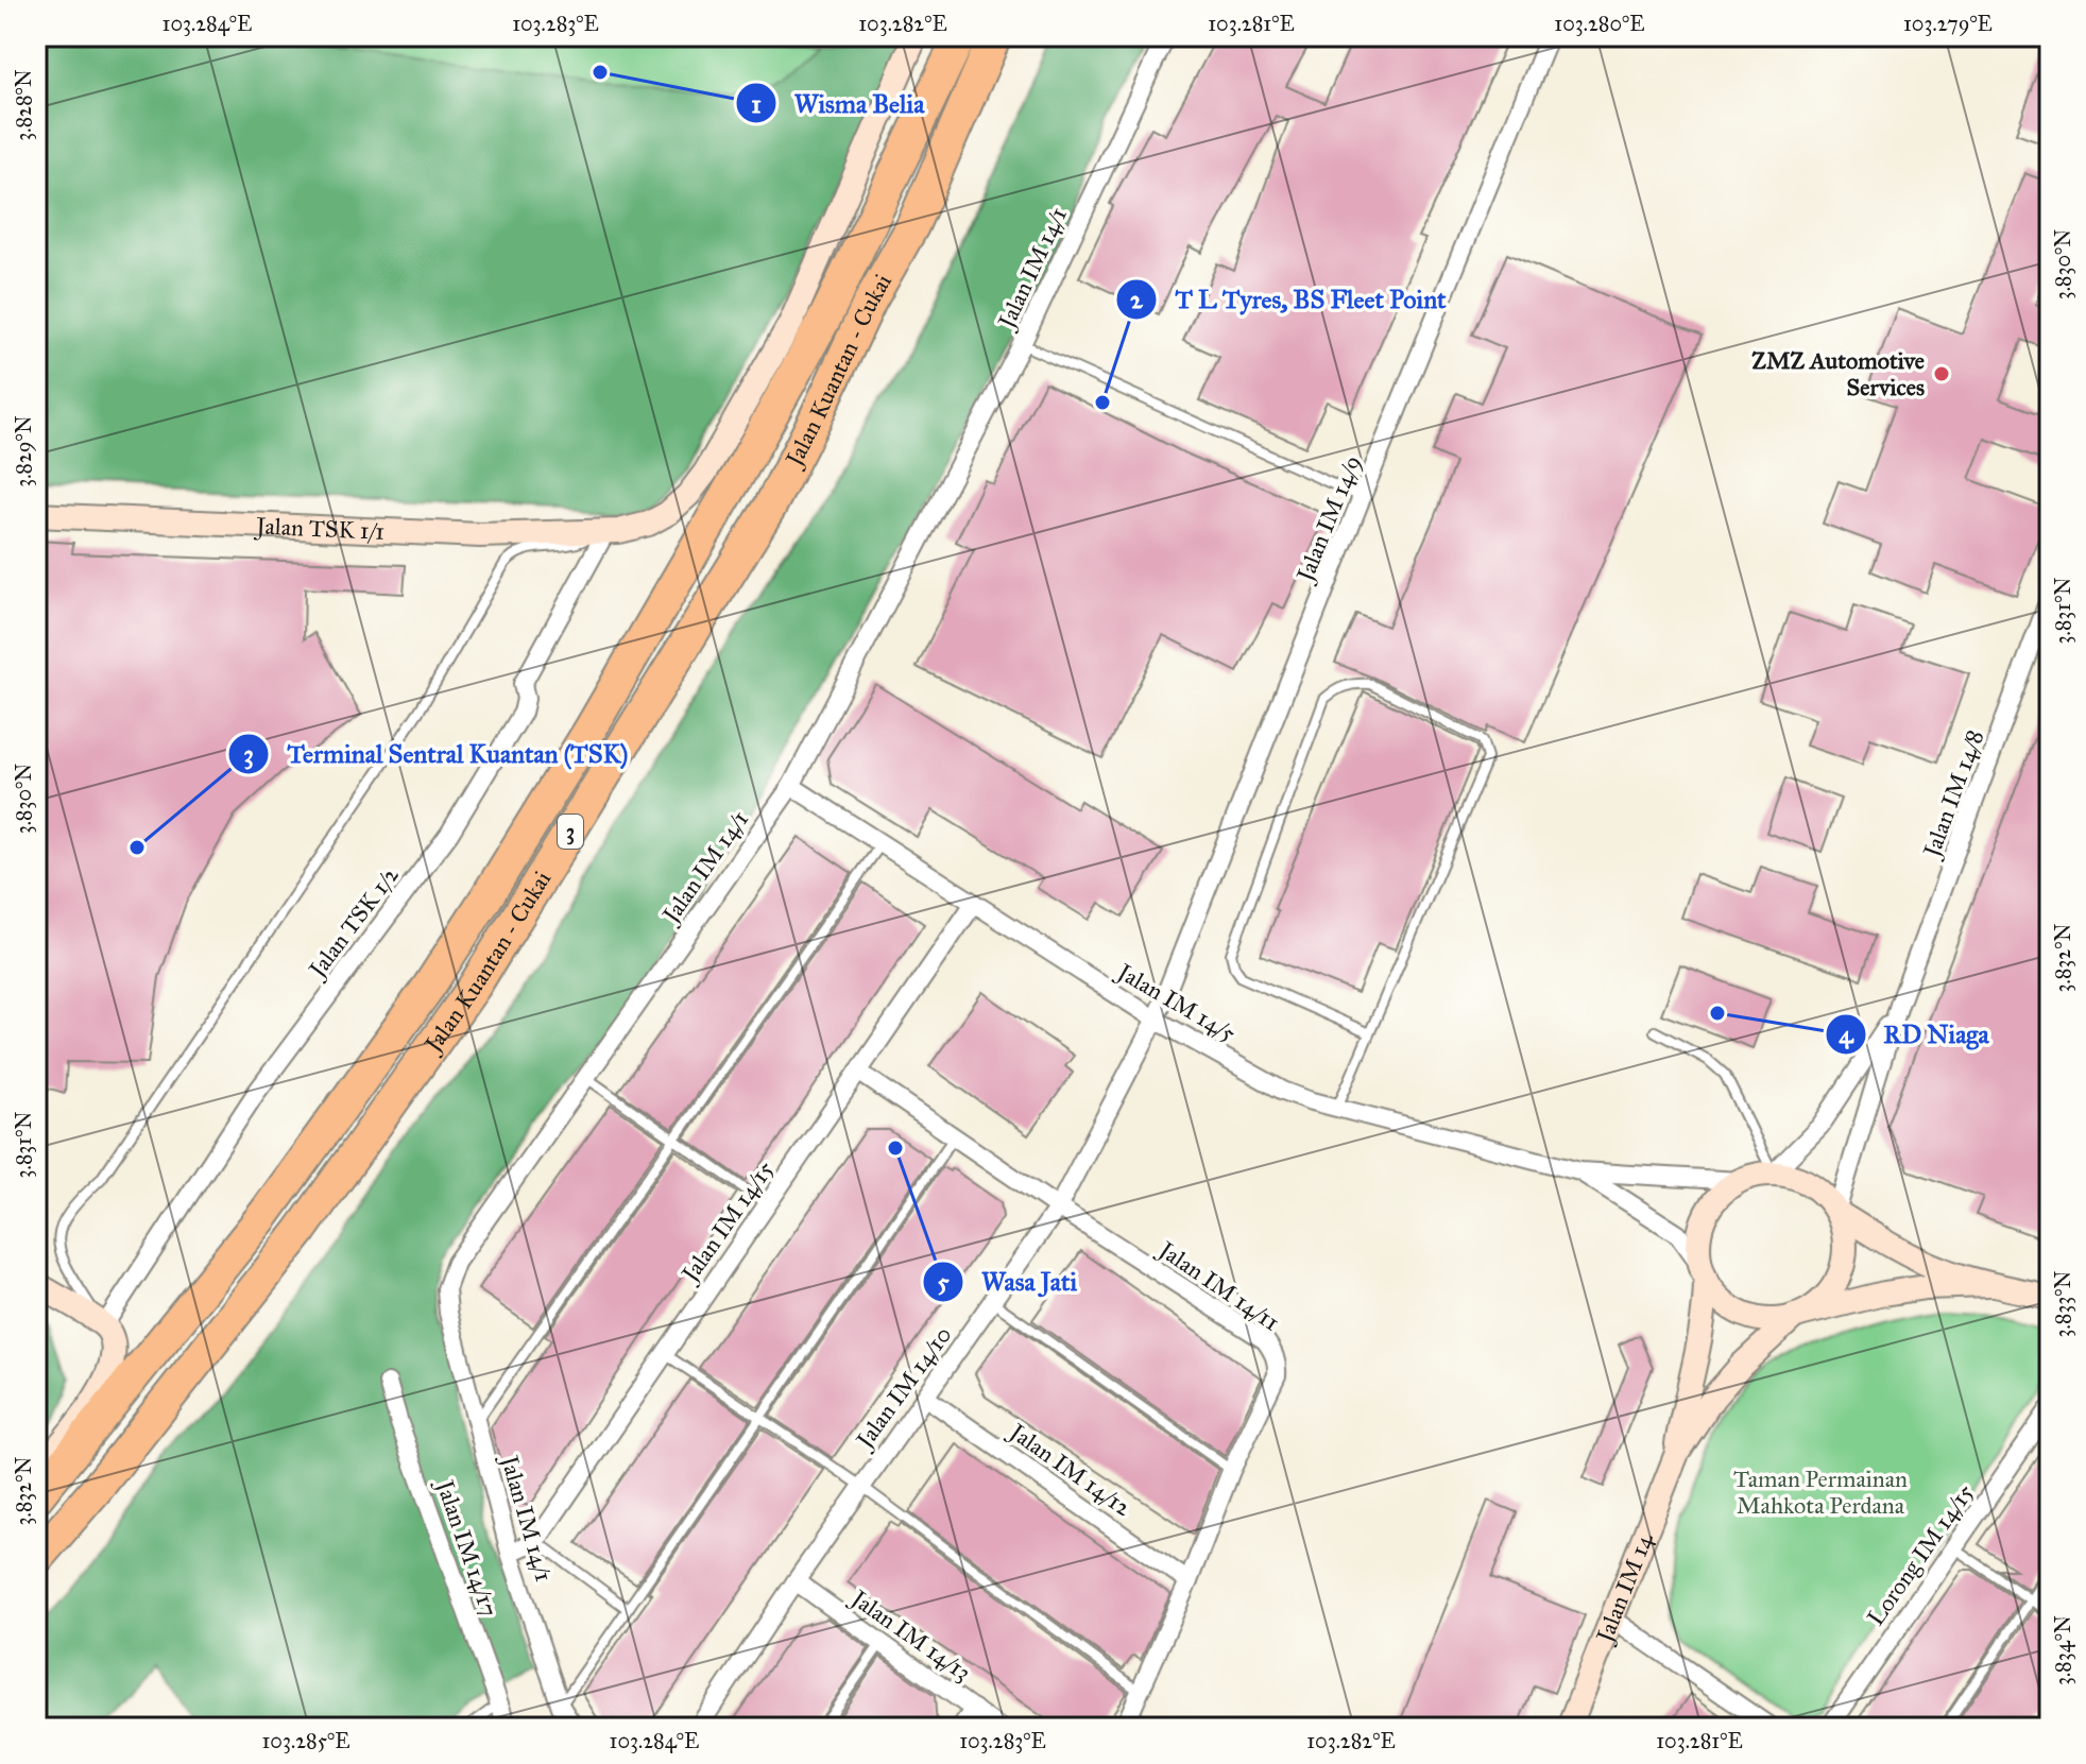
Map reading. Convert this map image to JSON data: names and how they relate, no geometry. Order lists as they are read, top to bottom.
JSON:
{
  "streets": {
    "highway": ["Jalan Kuantan - Cukai", "3"],
    "street": [
      "Jalan IM 14/1",
      "Jalan IM 14/9",
      "Jalan TSK 1/1",
      "Jalan IM 14/8",
      "Jalan TSK 1/2",
      "Jalan IM 14/5",
      "Jalan IM 14/15",
      "Jalan IM 14/11",
      "Jalan IM 14/10",
      "Jalan IM 14/12",
      "Jalan IM 14/17",
      "Lorong IM 14/15",
      "Jalan IM 14",
      "Jalan IM 14/13"
    ]
  },
  "crossings": [
    ["Jalan IM 14/1", "Jalan IM 14/5"],
    ["Jalan IM 14/9", "Jalan IM 14/5"],
    ["Jalan IM 14/9", "Jalan IM 14/10"],
    ["Jalan TSK 1/1", "Jalan TSK 1/2"],
    ["Jalan IM 14/5", "Jalan IM 14/15"],
    ["Jalan IM 14/5", "Jalan IM 14/10"],
    ["Jalan IM 14/15", "Jalan IM 14/11"],
    ["Jalan IM 14/11", "Jalan IM 14/10"],
    ["Jalan IM 14/11", "Jalan IM 14/12"],
    ["Jalan IM 14/10", "Jalan IM 14/12"],
    ["Jalan IM 14/10", "Jalan IM 14/13"]
  ],
  "parks": ["Taman Permainan Mahkota Perdana"],
  "places": [
    "Wisma Belia",
    "ZMZ Automotive Services",
    "T L Tyres, BS Fleet Point",
    "Terminal Sentral Kuantan (TSK)",
    "RD Niaga",
    "Wasa Jati"
  ],
  "coordinates": [
    "103.284°E",
    "103.283°E",
    "103.282°E",
    "103.281°E",
    "103.280°E",
    "103.279°E",
    "3.828°N",
    "3.830°N",
    "3.829°N",
    "3.831°N",
    "3.832°N",
    "3.833°N",
    "3.834°N",
    "103.285°E"
  ]
}
